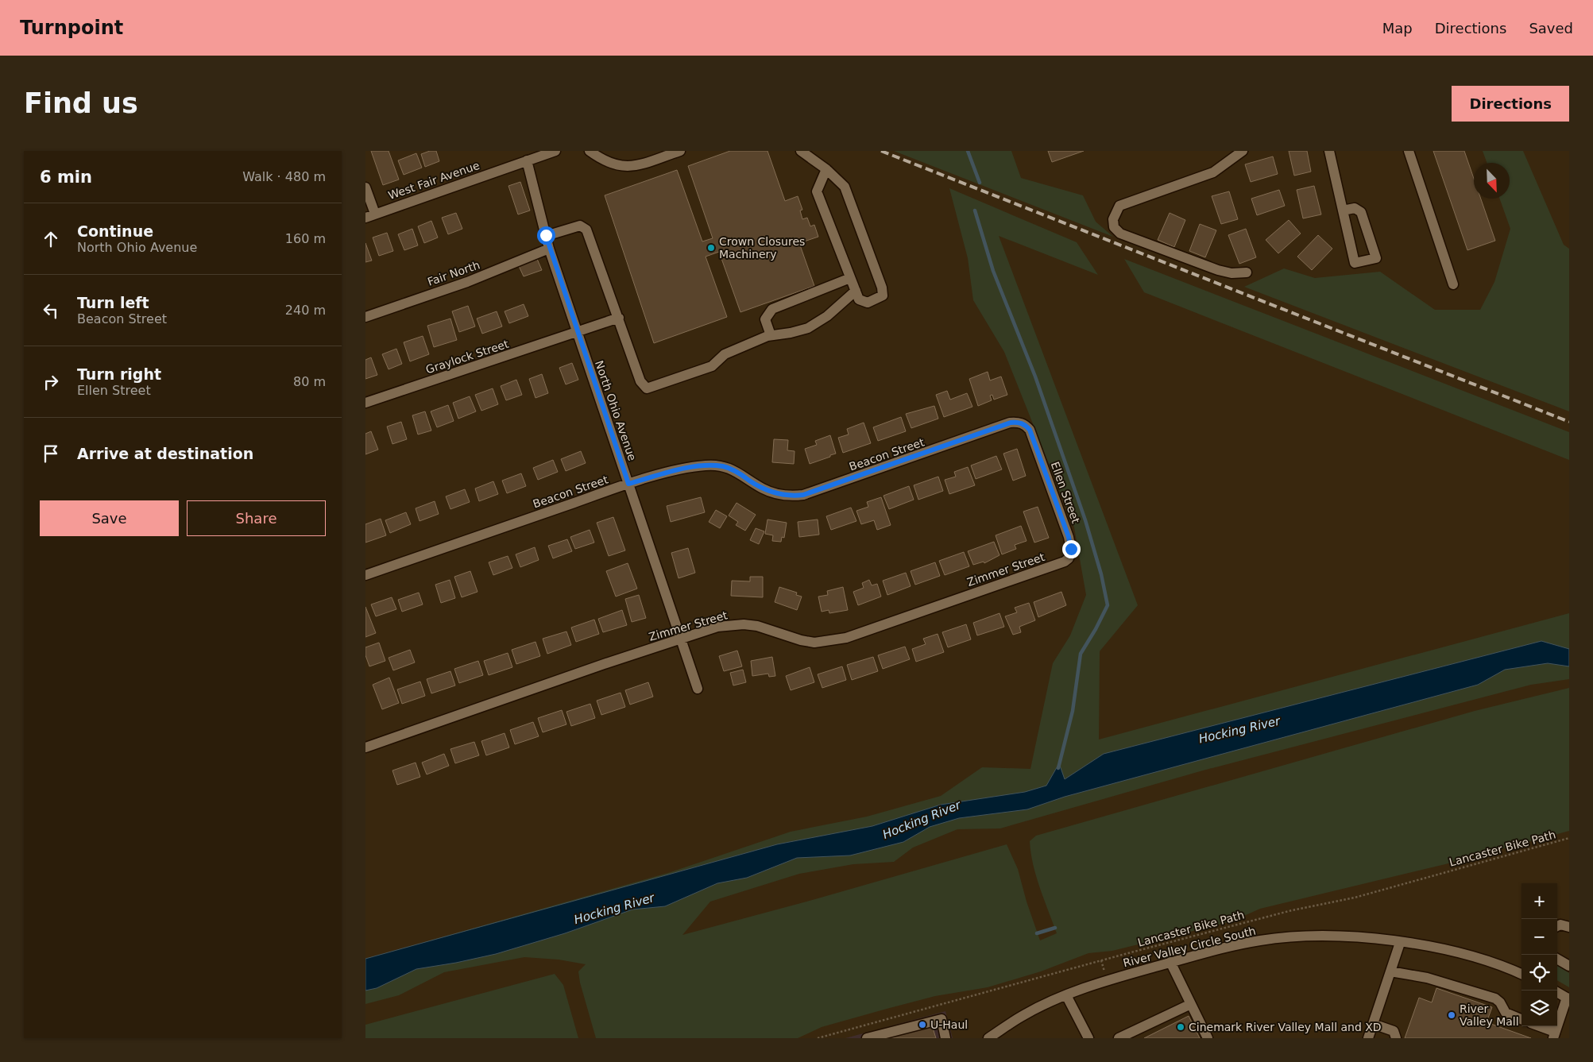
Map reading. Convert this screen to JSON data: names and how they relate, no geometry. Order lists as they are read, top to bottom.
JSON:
{
  "streets": {
    "street": [
      "West Fair Avenue",
      "Fair North",
      "Graylock Street",
      "North Ohio Avenue",
      "Beacon Street",
      "Ellen Street",
      "Zimmer Street",
      "River Valley Circle South"
    ],
    "path": ["Lancaster Bike Path"]
  },
  "crossings": [
    ["West Fair Avenue", "North Ohio Avenue"],
    ["Fair North", "North Ohio Avenue"],
    ["Graylock Street", "North Ohio Avenue"],
    ["North Ohio Avenue", "Beacon Street"],
    ["North Ohio Avenue", "Zimmer Street"],
    ["Beacon Street", "Ellen Street"],
    ["Ellen Street", "Zimmer Street"]
  ],
  "water": ["Hocking River"],
  "places": [
    "Crown Closures Machinery",
    "River Valley Mall",
    "U-Haul",
    "Cinemark River Valley Mall and XD"
  ],
  "north": "bottom right",
  "page": {
    "header": "Turnpoint",
    "nav": ["Map", "Directions", "Saved"],
    "buttons": [
      "Directions",
      ["Save", "Share"]
    ],
    "title": "Find us",
    "heading": ["6 min", "Walk · 480 m"],
    "list": [
      ["Continue", "North Ohio Avenue", "160 m"],
      ["Turn left", "Beacon Street", "240 m"],
      ["Turn right", "Ellen Street", "80 m"],
      "Arrive at destination"
    ],
    "map_buttons": ["+", "−"]
  }
}
